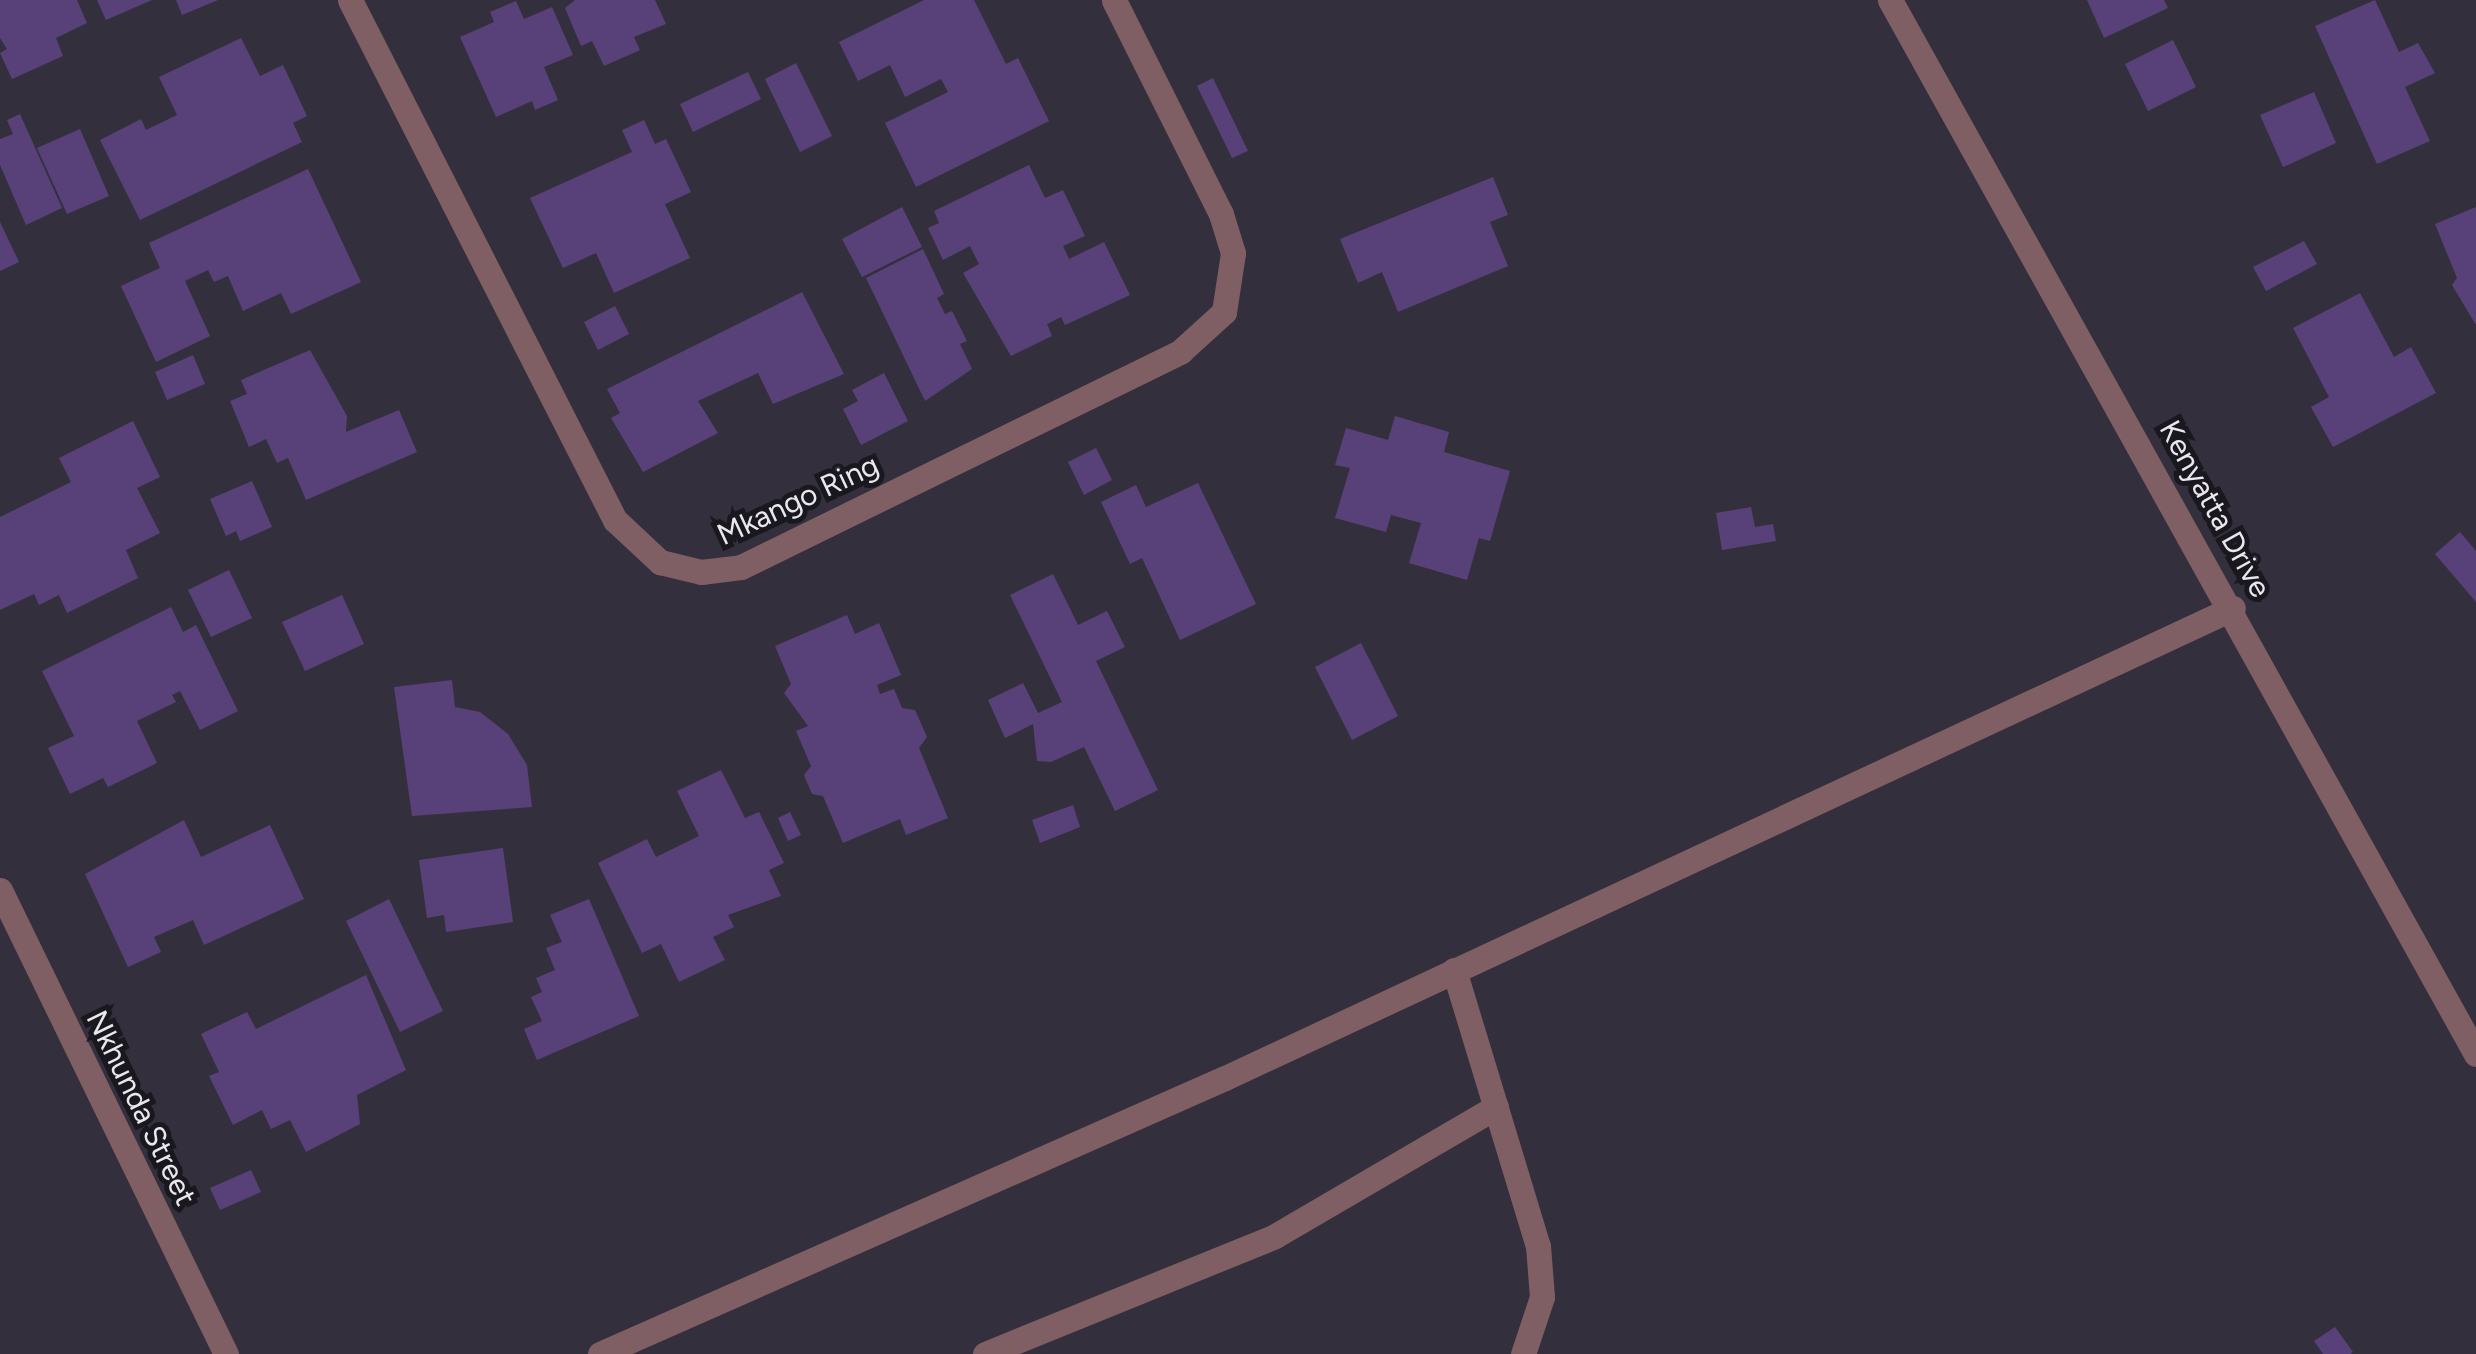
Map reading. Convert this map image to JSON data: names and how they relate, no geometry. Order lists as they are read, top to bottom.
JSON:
{
  "streets": {
    "street": ["Mkango Ring", "Kenyatta Drive", "Nkhunda Street"]
  }
}
